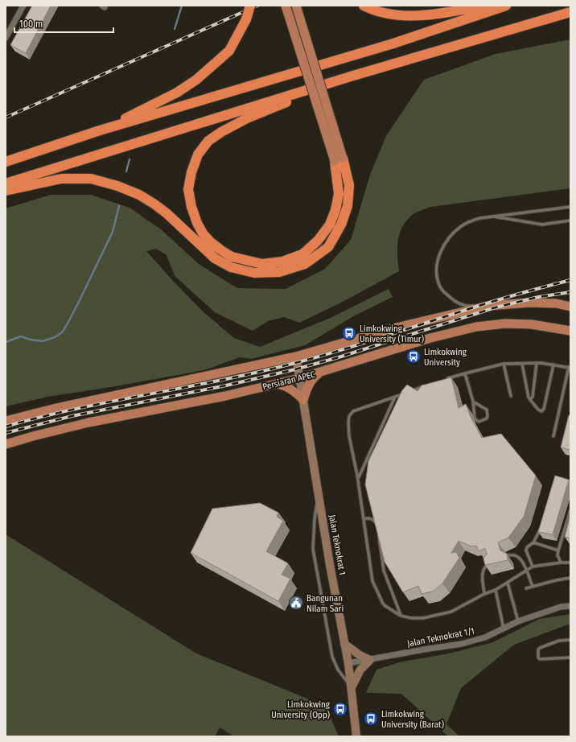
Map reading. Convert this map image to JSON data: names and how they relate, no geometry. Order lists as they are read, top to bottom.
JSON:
{
  "streets": {
    "main road": ["Persiaran APEC", "Jalan Teknokrat 1"],
    "street": ["Jalan Teknokrat 1/1"]
  },
  "crossings": [
    ["Persiaran APEC", "Jalan Teknokrat 1"],
    ["Jalan Teknokrat 1", "Jalan Teknokrat 1/1"]
  ],
  "places": {
    "bus stop": [
      "Limkokwing University (Timur)",
      "Limkokwing University",
      "Limkokwing University (Opp)",
      "Limkokwing University (Barat)"
    ],
    "public building": ["Bangunan Nilam Sari"]
  },
  "scale_bar": "100 m"
}
